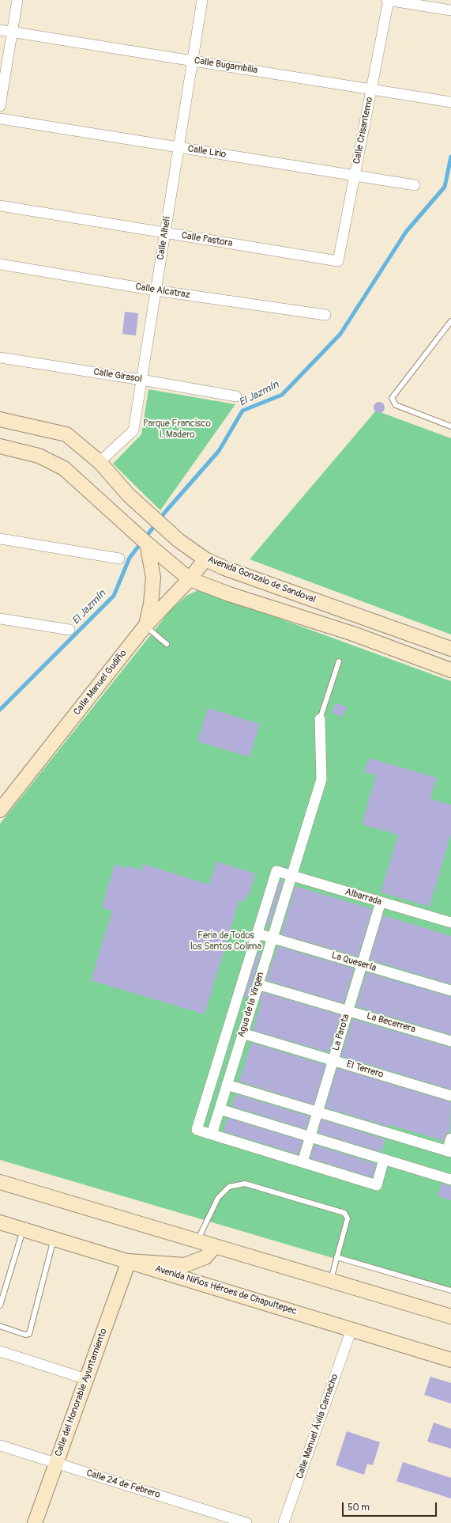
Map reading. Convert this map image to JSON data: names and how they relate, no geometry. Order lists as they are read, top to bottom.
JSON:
{
  "streets": {
    "main road": [
      "Avenida Gonzalo de Sandoval",
      "Calle Manuel Gudiño",
      "Avenida Niños Héroes de Chapultepec",
      "Calle del Honorable Ayuntamiento"
    ],
    "street": [
      "Calle Bugambilia",
      "Calle Crisantemo",
      "Calle Lirio",
      "Calle Alhelí",
      "Calle Pastora",
      "Calle Alcatraz",
      "Calle Girasol",
      "Albarrada",
      "La Quesería",
      "Agua de la Virgen",
      "La Becerrera",
      "La Parota",
      "El Terrero",
      "Calle Manuel Ávila Camacho",
      "Calle 24 de Febrero"
    ]
  },
  "crossings": [
    ["Calle Bugambilia", "Calle Crisantemo"],
    ["Calle Bugambilia", "Calle Alhelí"],
    ["Calle Crisantemo", "Calle Lirio"],
    ["Calle Crisantemo", "Calle Pastora"],
    ["Calle Lirio", "Calle Alhelí"],
    ["Calle Alhelí", "Calle Pastora"],
    ["Calle Alhelí", "Calle Alcatraz"],
    ["Calle Alhelí", "Calle Girasol"],
    ["Calle Alhelí", "Avenida Gonzalo de Sandoval"],
    ["Avenida Gonzalo de Sandoval", "Calle Manuel Gudiño"],
    ["Albarrada", "Agua de la Virgen"],
    ["Albarrada", "La Parota"],
    ["La Quesería", "Agua de la Virgen"],
    ["La Quesería", "La Parota"],
    ["Agua de la Virgen", "La Becerrera"],
    ["Agua de la Virgen", "El Terrero"],
    ["La Becerrera", "La Parota"],
    ["La Parota", "El Terrero"],
    ["Avenida Niños Héroes de Chapultepec", "Calle del Honorable Ayuntamiento"],
    ["Avenida Niños Héroes de Chapultepec", "Calle Manuel Ávila Camacho"],
    ["Calle del Honorable Ayuntamiento", "Calle 24 de Febrero"]
  ],
  "water": ["El Jazmín"],
  "parks": ["Parque Francisco I. Madero", "Feria de Todos los Santos Colima"],
  "scale_bar": "50 m"
}
